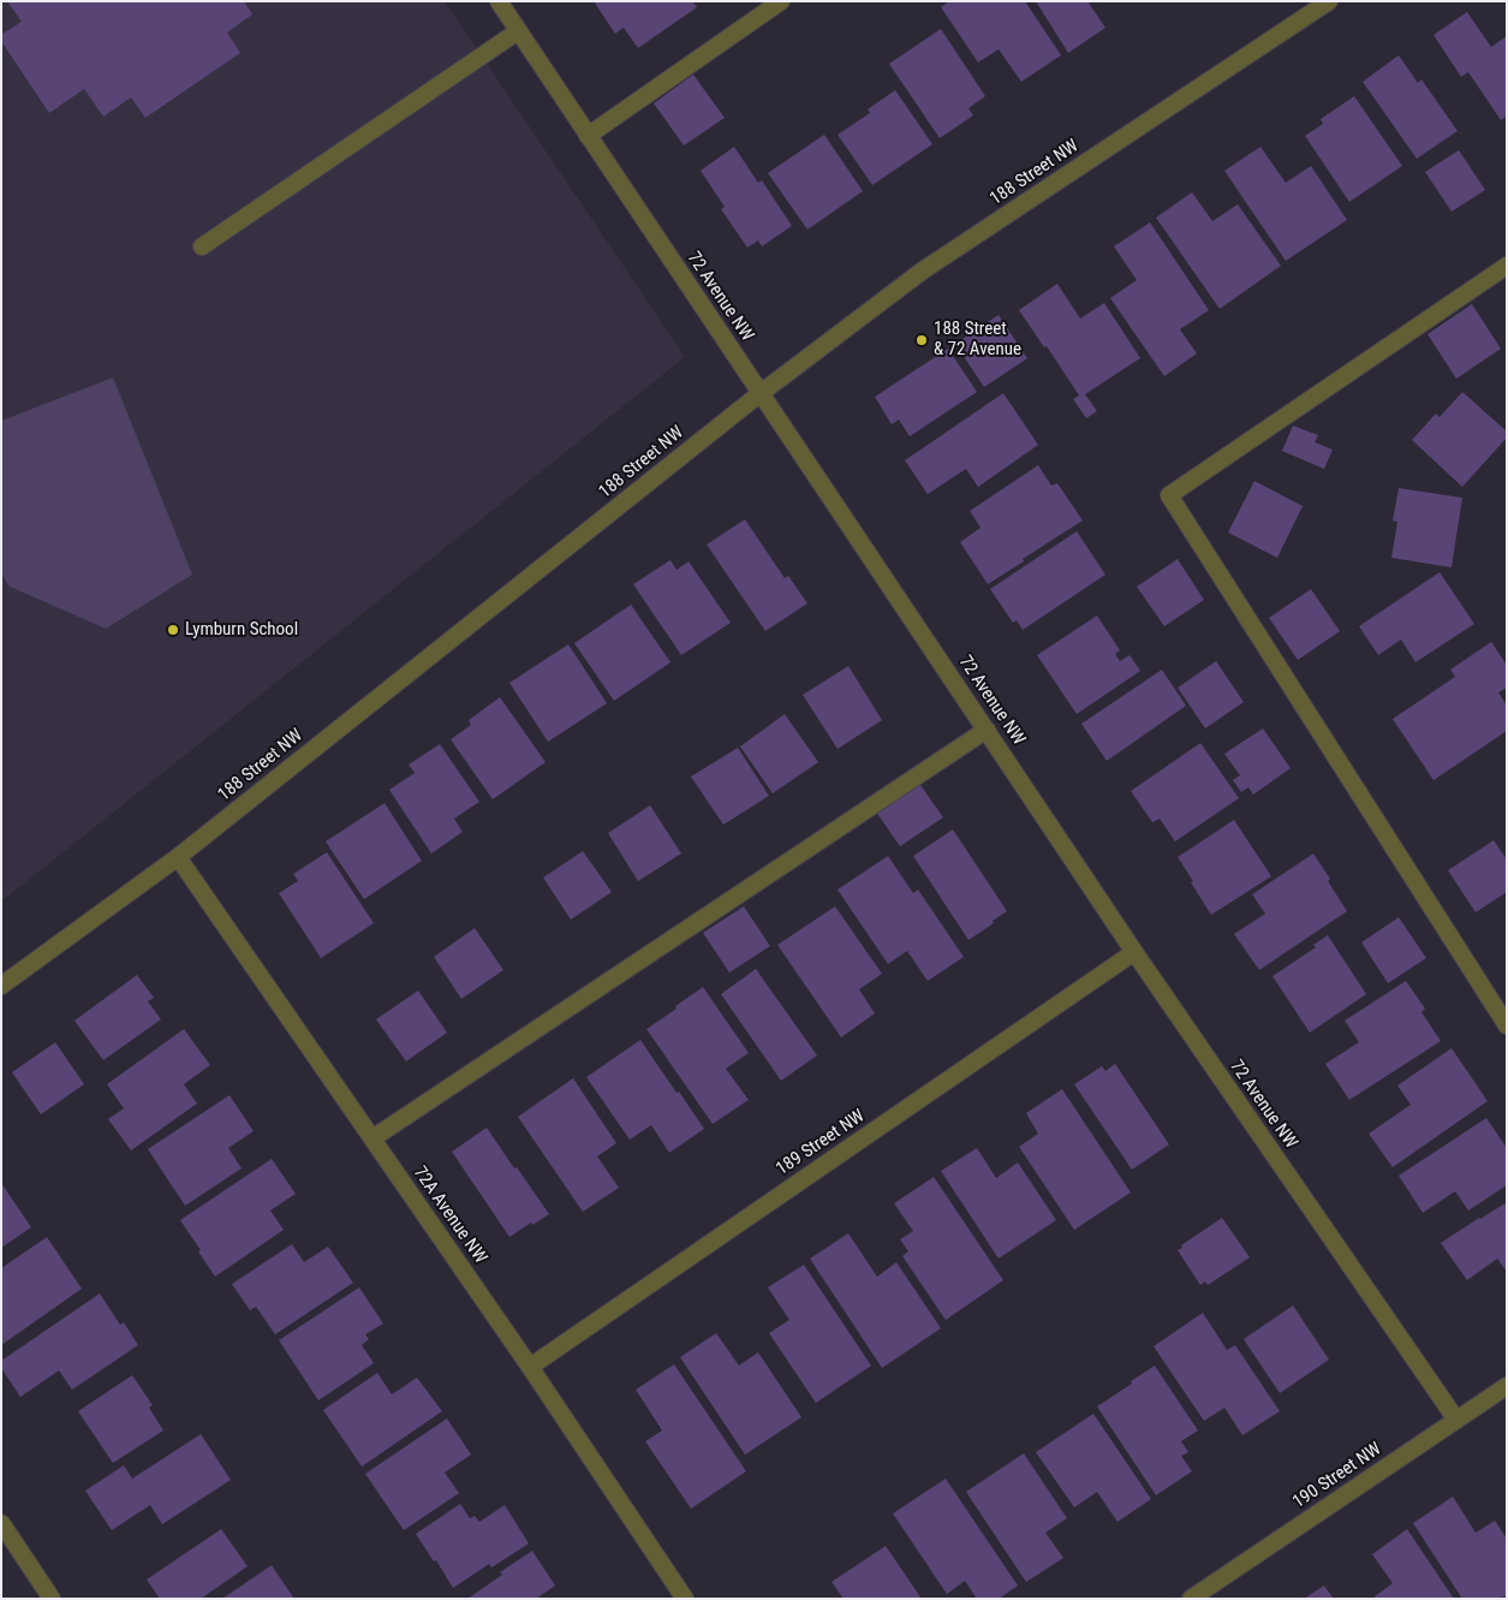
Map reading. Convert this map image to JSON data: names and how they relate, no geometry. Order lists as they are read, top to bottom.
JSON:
{
  "streets": {
    "street": [
      "188 Street NW",
      "72 Avenue NW",
      "189 Street NW",
      "72A Avenue NW",
      "190 Street NW"
    ]
  },
  "crossings": [
    ["188 Street NW", "72 Avenue NW"],
    ["188 Street NW", "72A Avenue NW"],
    ["72 Avenue NW", "189 Street NW"],
    ["72 Avenue NW", "190 Street NW"],
    ["189 Street NW", "72A Avenue NW"]
  ],
  "places": ["188 Street & 72 Avenue", "Lymburn School"]
}
